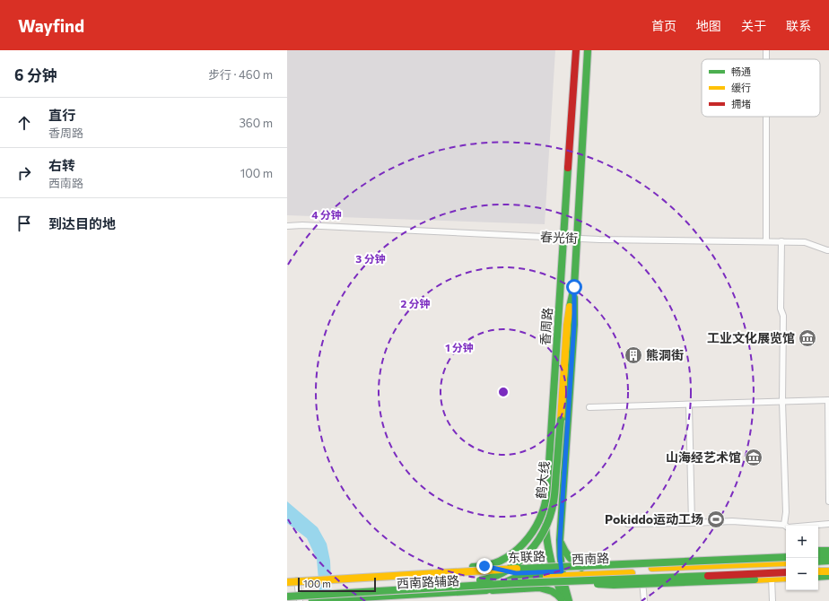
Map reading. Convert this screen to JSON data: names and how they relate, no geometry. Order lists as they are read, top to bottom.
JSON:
{
  "streets": {
    "main road": [
      "香周路",
      "鹤大线",
      "东联路",
      "西南路",
      "西南路辅路"
    ],
    "street": ["春光街"]
  },
  "crossings": [
    ["春光街", "香周路"],
    ["香周路", "鹤大线"],
    ["香周路", "东联路"],
    ["香周路", "西南路"],
    ["香周路", "西南路辅路"],
    ["东联路", "西南路"],
    ["东联路", "西南路辅路"],
    ["西南路", "西南路辅路"]
  ],
  "places": {
    "museum": ["工业文化展览馆", "山海经艺术馆"],
    "building": ["熊洞街"],
    "sports": ["Pokiddo运动工场"]
  },
  "legend": ["畅通", "缓行", "拥堵"],
  "scale_bar": "100 m",
  "page": {
    "header": "Wayfind",
    "nav": [
      "首页",
      "地图",
      "关于",
      "联系"
    ],
    "heading": ["6 分钟", "步行 · 460 m"],
    "list": [
      ["直行", "香周路", "360 m"],
      ["右转", "西南路", "100 m"],
      "到达目的地"
    ],
    "map_buttons": ["+", "−"],
    "scale": "100 m"
  },
  "rings": [
    "4 分钟",
    "3 分钟",
    "2 分钟",
    "1 分钟"
  ]
}
